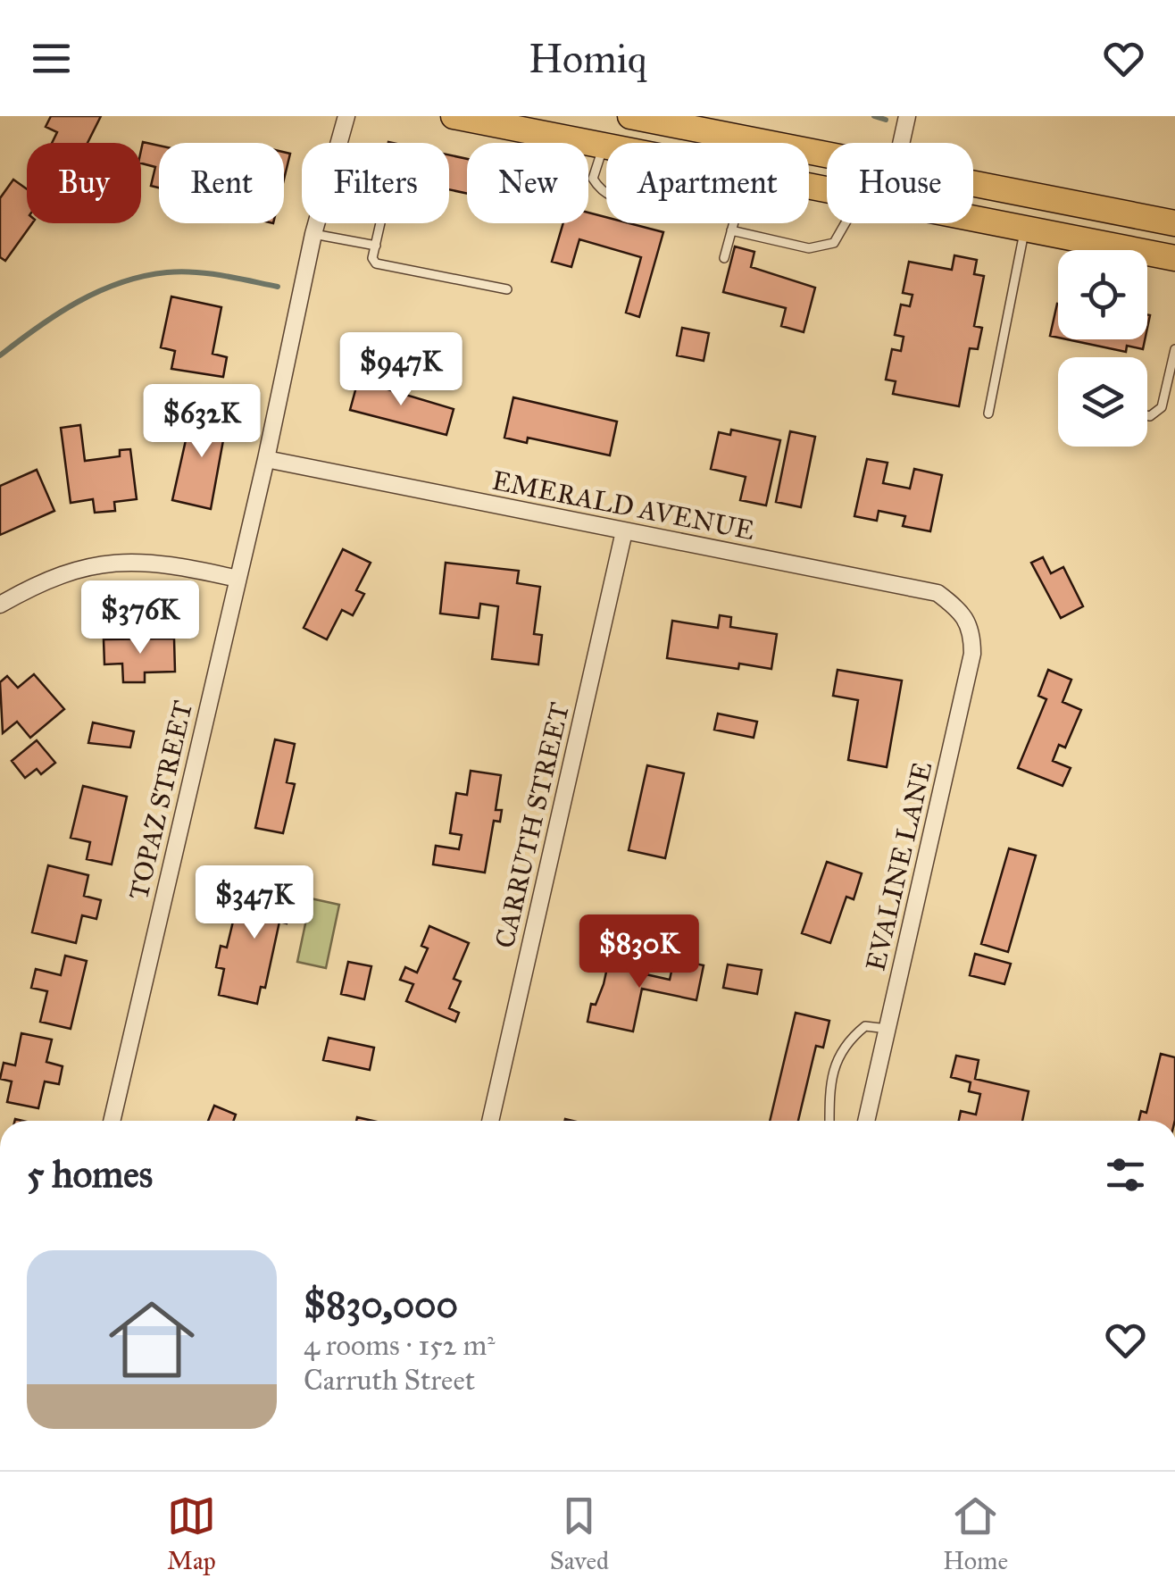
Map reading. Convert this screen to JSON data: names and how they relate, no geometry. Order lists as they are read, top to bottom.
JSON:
{
  "streets": {
    "street": [
      "EMERALD AVENUE",
      "TOPAZ STREET",
      "CARRUTH STREET",
      "EVALINE LANE"
    ]
  },
  "crossings": [
    ["EMERALD AVENUE", "TOPAZ STREET"],
    ["EMERALD AVENUE", "CARRUTH STREET"],
    ["EMERALD AVENUE", "EVALINE LANE"]
  ],
  "page": {
    "header": "Homiq",
    "chip": [
      "Buy",
      "Rent",
      "Filters",
      "New",
      "Apartment",
      "House"
    ],
    "price": [
      "$947K",
      "$632K",
      "$376K",
      "$347K",
      "$830K"
    ],
    "heading": "5 homes",
    "list": [
      {
        "name": "$830,000",
        "note": "4 rooms · 152 m² · Carruth Street"
      }
    ],
    "tabs": ["Map", "Saved", "Home"]
  }
}
